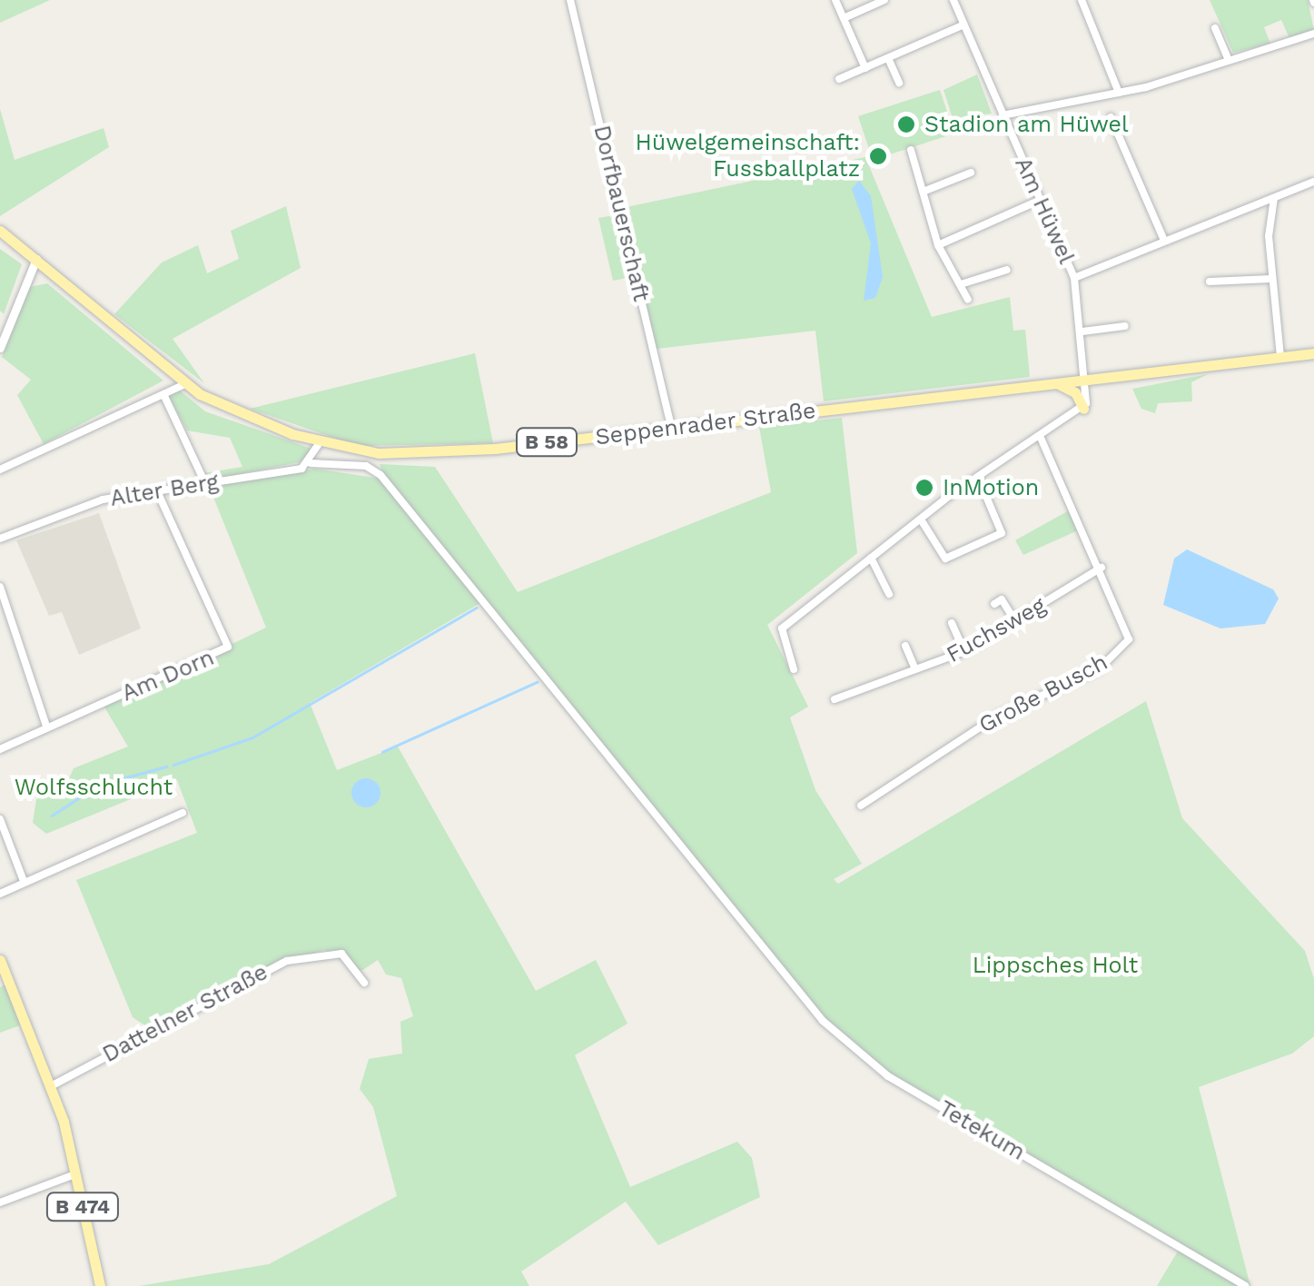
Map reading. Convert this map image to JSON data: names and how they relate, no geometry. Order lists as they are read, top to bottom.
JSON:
{
  "streets": {
    "main road": ["Seppenrader Straße", "B 58", "B 474"],
    "street": [
      "Am Hüwel",
      "Dorfbauerschaft",
      "Alter Berg",
      "Fuchsweg",
      "Am Dorn",
      "Große Busch",
      "Dattelner Straße",
      "Tetekum"
    ]
  },
  "crossings": [
    ["Am Hüwel", "Seppenrader Straße"],
    ["Dorfbauerschaft", "Seppenrader Straße"],
    ["Alter Berg", "Am Dorn"],
    ["Alter Berg", "Tetekum"],
    ["Fuchsweg", "Große Busch"],
    ["Dattelner Straße", "B 474"]
  ],
  "parks": ["Wolfsschlucht", "Lippsches Holt"],
  "places": ["Stadion am Hüwel", "Hüwelgemeinschaft: Fussballplatz", "InMotion"]
}
